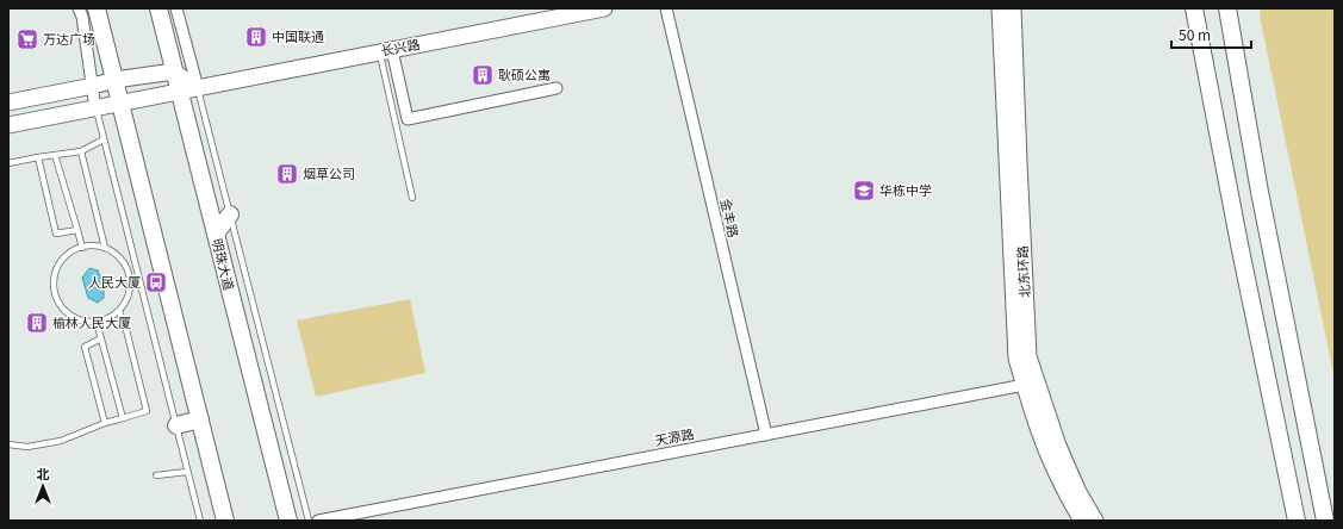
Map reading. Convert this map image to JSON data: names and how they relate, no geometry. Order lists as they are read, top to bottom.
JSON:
{
  "streets": {
    "main road": ["长兴路", "明珠大道", "北东环路"],
    "street": ["金丰路", "天源路"]
  },
  "crossings": [
    ["长兴路", "明珠大道"],
    ["金丰路", "天源路"],
    ["北东环路", "天源路"]
  ],
  "places": {
    "building": [
      "中国联通",
      "耿硕公寓",
      "烟草公司",
      "榆林人民大厦"
    ],
    "supermarket": ["万达广场"],
    "school or university": ["华栋中学"],
    "bus stop": ["人民大厦"]
  },
  "scale_bar": "50 m",
  "north": "top"
}
